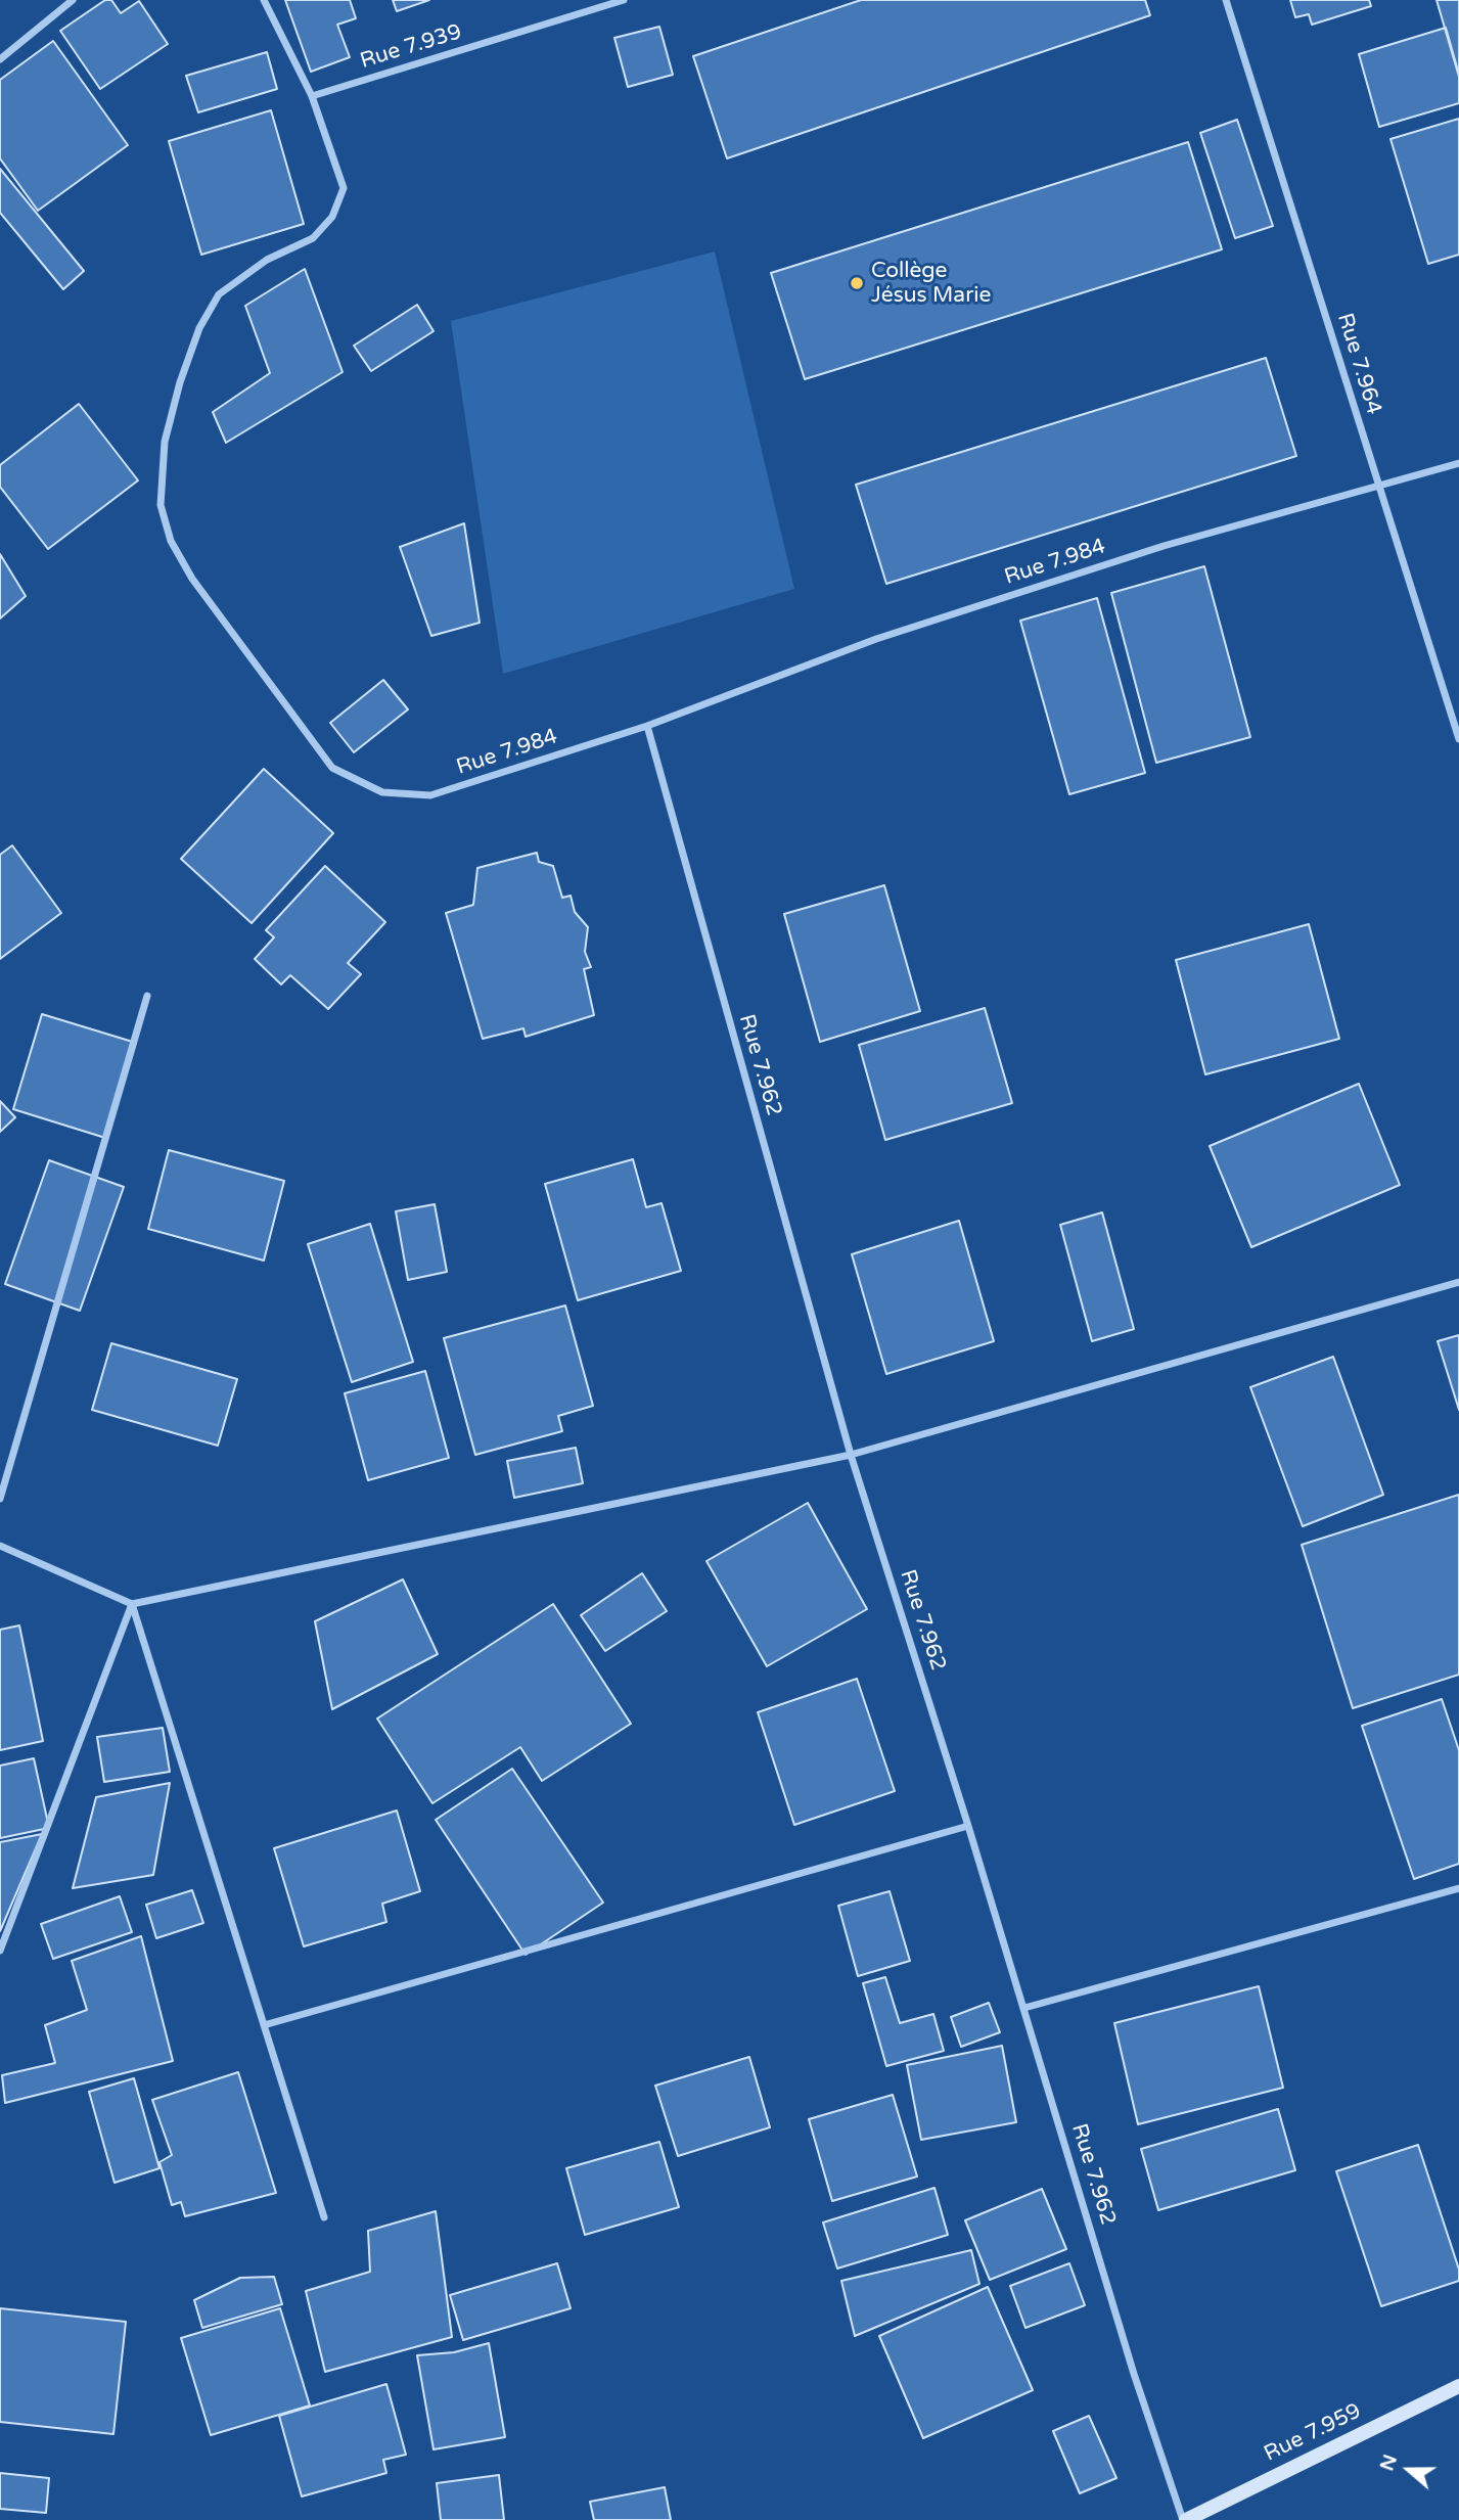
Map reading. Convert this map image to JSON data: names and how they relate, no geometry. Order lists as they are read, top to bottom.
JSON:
{
  "streets": {
    "street": [
      "Rue 7.939",
      "Rue 7.964",
      "Rue 7.984",
      "Rue 7.962",
      "Rue 7.959"
    ]
  },
  "crossings": [
    ["Rue 7.939", "Rue 7.984"],
    ["Rue 7.964", "Rue 7.984"],
    ["Rue 7.984", "Rue 7.962"],
    ["Rue 7.962", "Rue 7.959"]
  ],
  "places": ["Collège Jésus Marie"],
  "north": "left"
}
